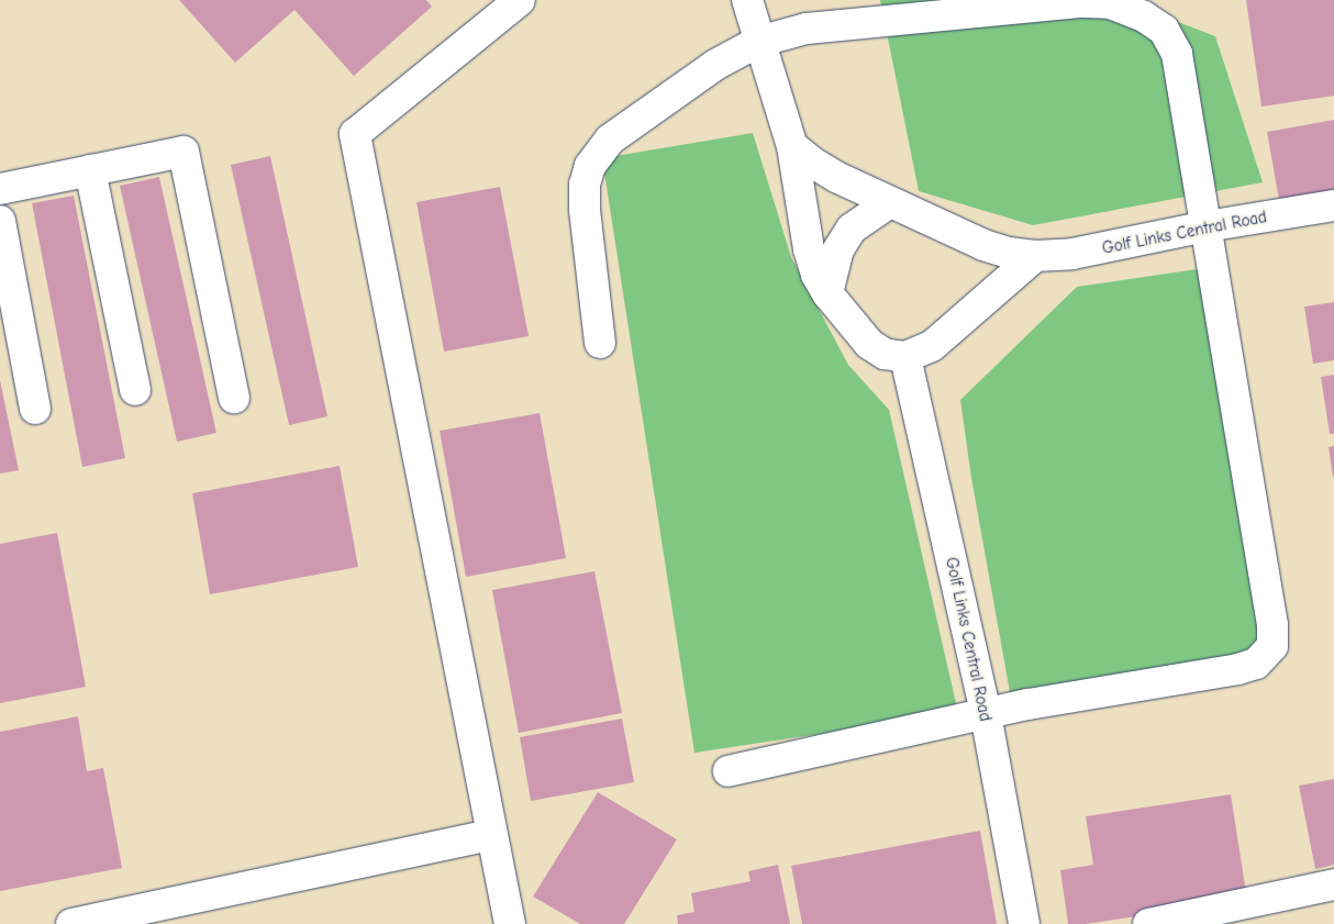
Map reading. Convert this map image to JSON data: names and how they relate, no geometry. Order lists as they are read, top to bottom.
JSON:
{
  "streets": {
    "street": ["Golf Links Central Road"]
  }
}
